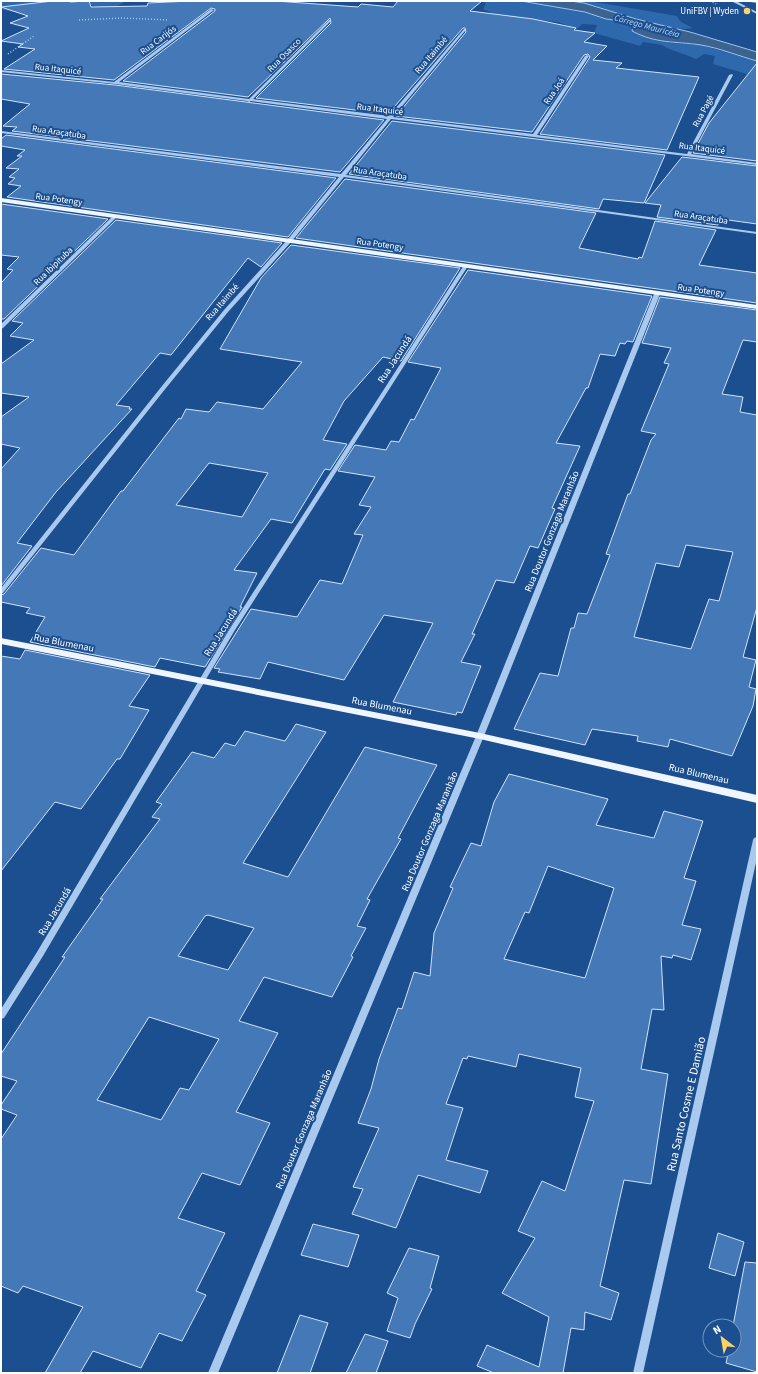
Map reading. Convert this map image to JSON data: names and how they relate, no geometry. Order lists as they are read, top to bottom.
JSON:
{
  "streets": {
    "main road": ["Rua Potengy", "Rua Blumenau"],
    "street": [
      "Rua Carijós",
      "Rua Osasco",
      "Rua Itaimbé",
      "Rua Itaquicé",
      "Rua Joá",
      "Rua Pagé",
      "Rua Araçatuba",
      "Rua Ibipituba",
      "Rua Jacundá",
      "Rua Doutor Gonzaga Maranhão",
      "Rua Santo Cosme E Damião"
    ]
  },
  "crossings": [
    ["Rua Carijós", "Rua Itaquicé"],
    ["Rua Osasco", "Rua Itaquicé"],
    ["Rua Itaimbé", "Rua Itaquicé"],
    ["Rua Itaimbé", "Rua Araçatuba"],
    ["Rua Itaimbé", "Rua Potengy"],
    ["Rua Itaquicé", "Rua Joá"],
    ["Rua Itaquicé", "Rua Pagé"],
    ["Rua Potengy", "Rua Ibipituba"],
    ["Rua Potengy", "Rua Jacundá"],
    ["Rua Potengy", "Rua Doutor Gonzaga Maranhão"],
    ["Rua Jacundá", "Rua Blumenau"],
    ["Rua Doutor Gonzaga Maranhão", "Rua Blumenau"]
  ],
  "water": ["Córrego Mauricéia"],
  "places": ["UniFBV | Wyden"],
  "north": "top left"
}
